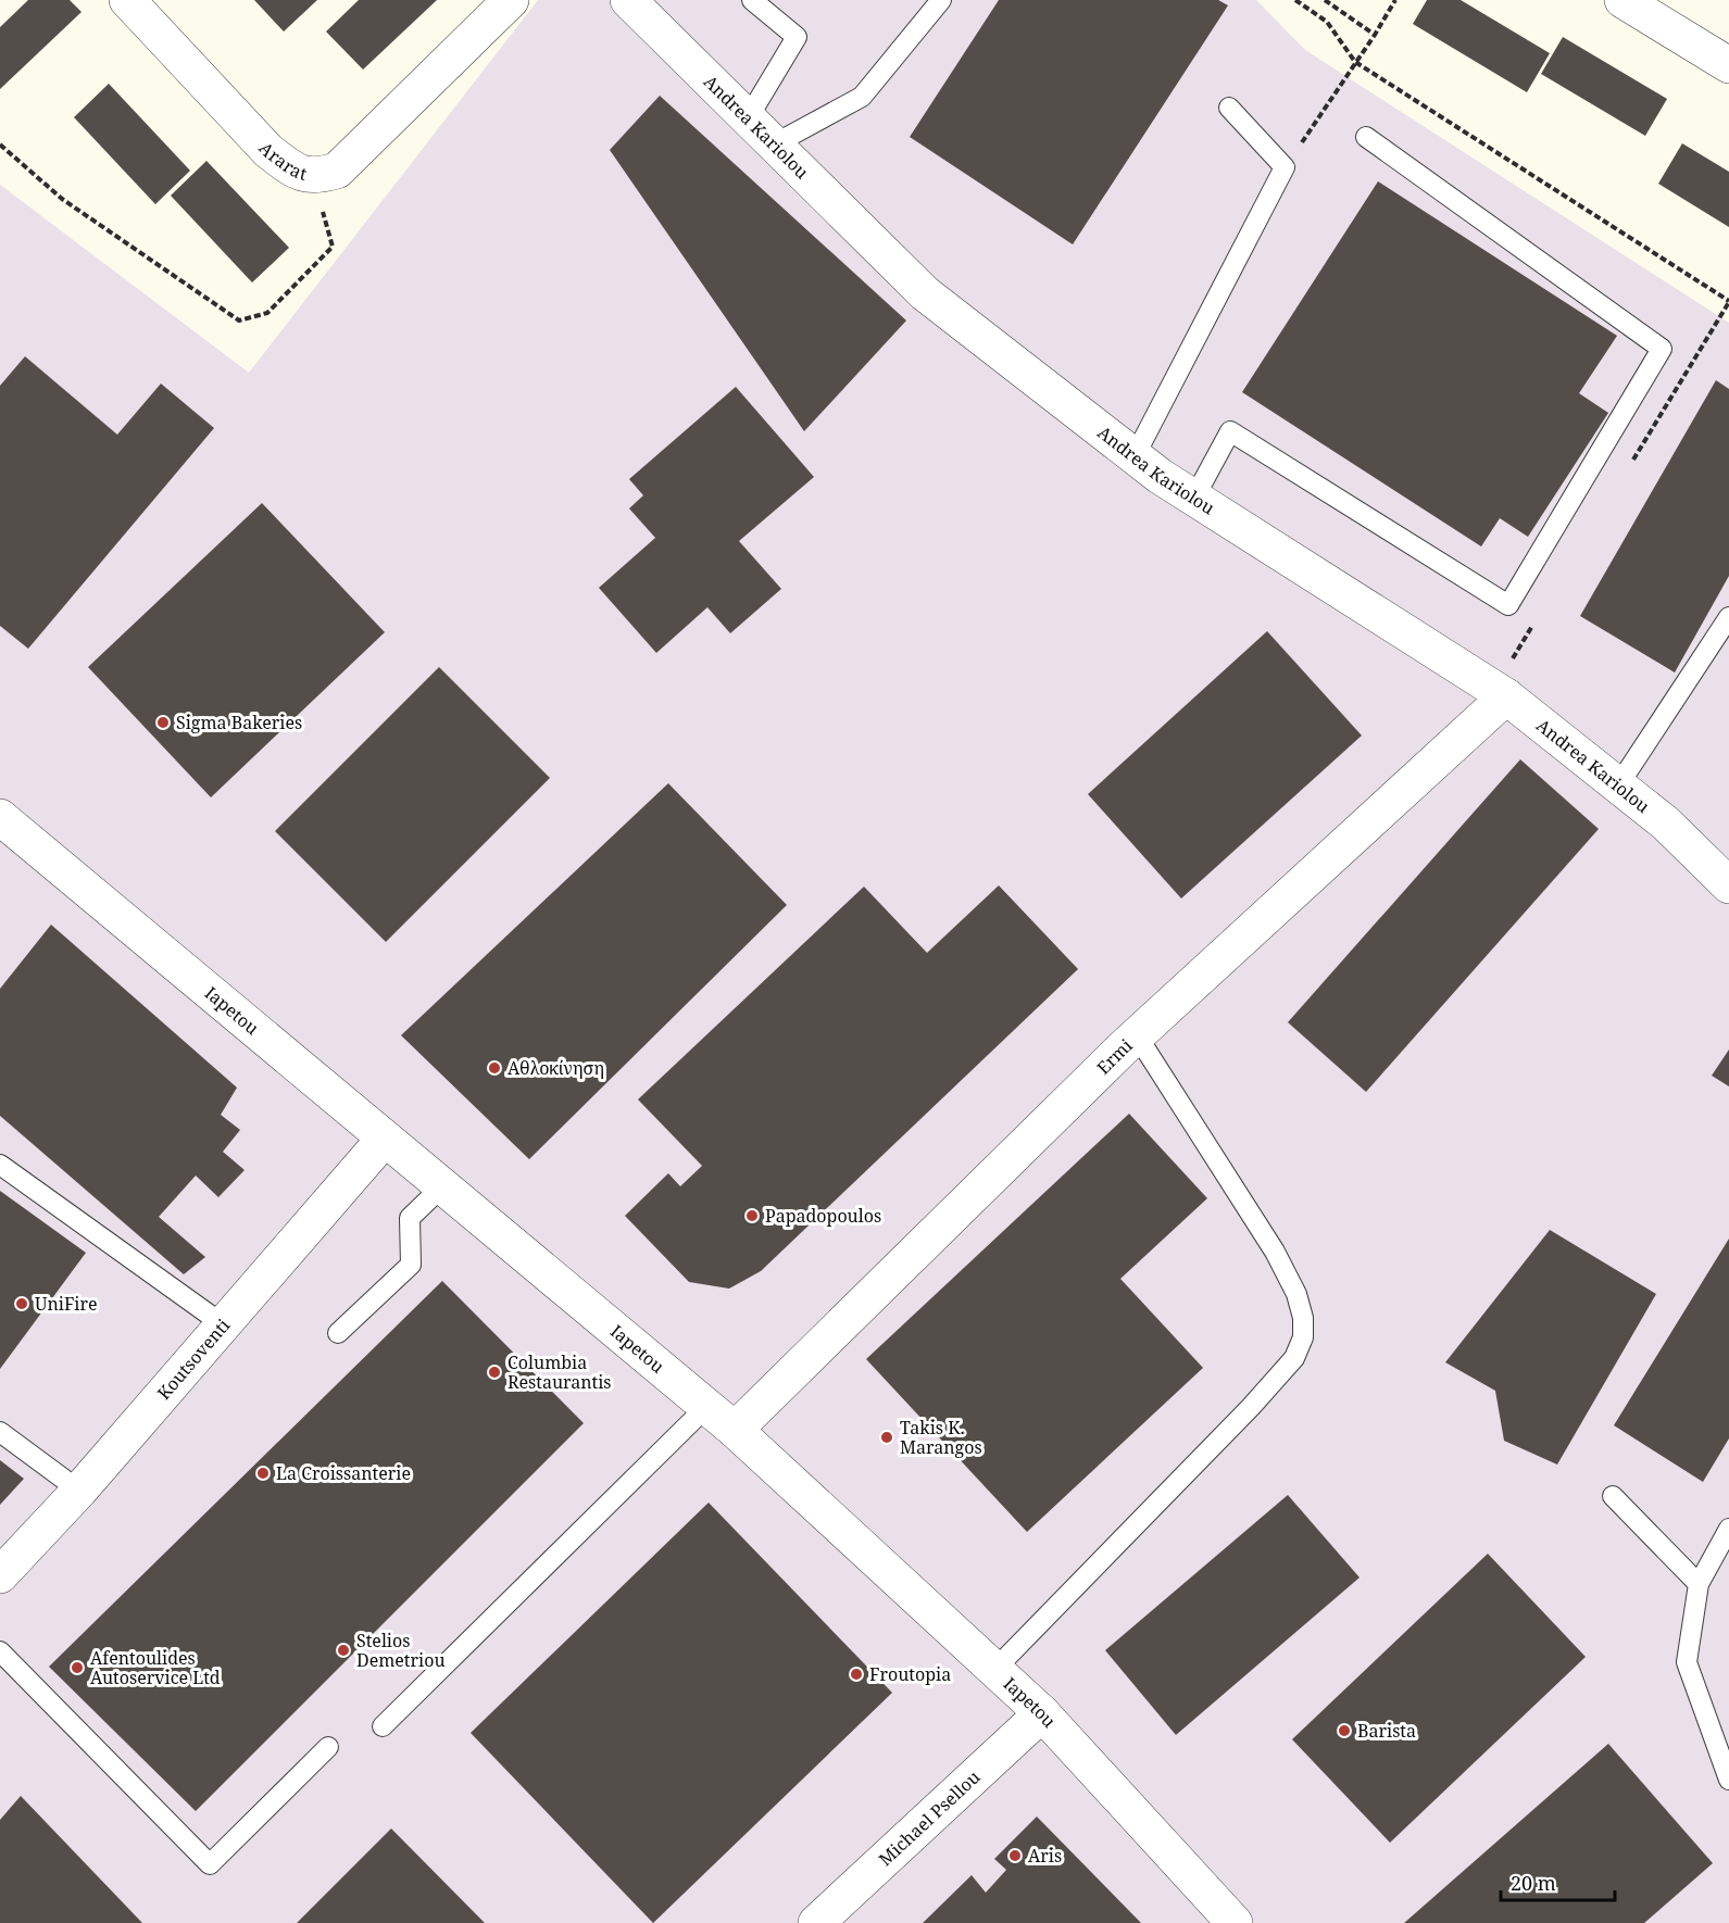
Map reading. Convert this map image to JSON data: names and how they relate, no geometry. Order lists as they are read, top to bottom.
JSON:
{
  "streets": {
    "street": [
      "Andrea Kariolou",
      "Ararat",
      "Iapetou",
      "Ermi",
      "Koutsoventi",
      "Michael Psellou"
    ]
  },
  "crossings": [
    ["Andrea Kariolou", "Ermi"],
    ["Iapetou", "Ermi"],
    ["Iapetou", "Koutsoventi"],
    ["Iapetou", "Michael Psellou"]
  ],
  "places": [
    "Sigma Bakeries",
    "Αθλοκίνηση",
    "Papadopoulos",
    "UniFire",
    "Columbia Restaurantis",
    "Takis K. Marangos",
    "La Croissanterie",
    "Stelios Demetriou",
    "Afentoulides Autoservice Ltd",
    "Froutopia",
    "Barista",
    "Aris"
  ],
  "scale_bar": "20 m"
}
